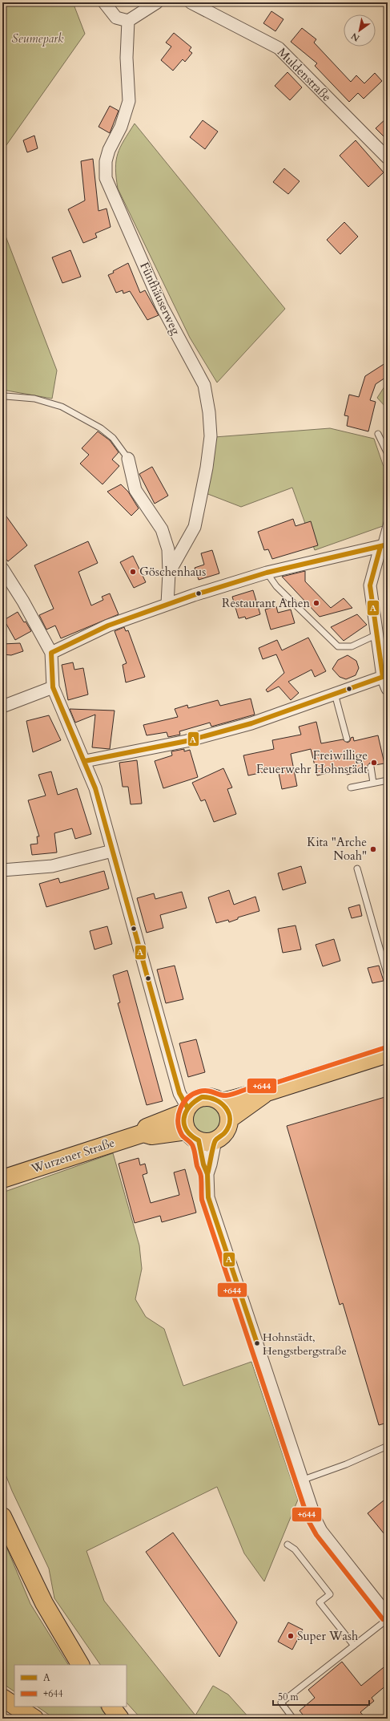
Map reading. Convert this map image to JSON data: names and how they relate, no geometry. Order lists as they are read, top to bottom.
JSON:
{
  "streets": {
    "main road": ["Wurzener Straße"],
    "street": ["Muldenstraße", "Fünfhäuserweg"]
  },
  "parks": ["Seumepark"],
  "places": [
    "Göschenhaus",
    "Restaurant Athen",
    "Freiwillige Feuerwehr Hohnstädt",
    "Kita \"Arche Noah\"",
    "Hohnstädt, Hengstbergstraße",
    "Super Wash"
  ],
  "lines": ["transit line A", "transit line +644"],
  "legend": ["A", "+644"],
  "scale_bar": "50 m",
  "north": "bottom left"
}
